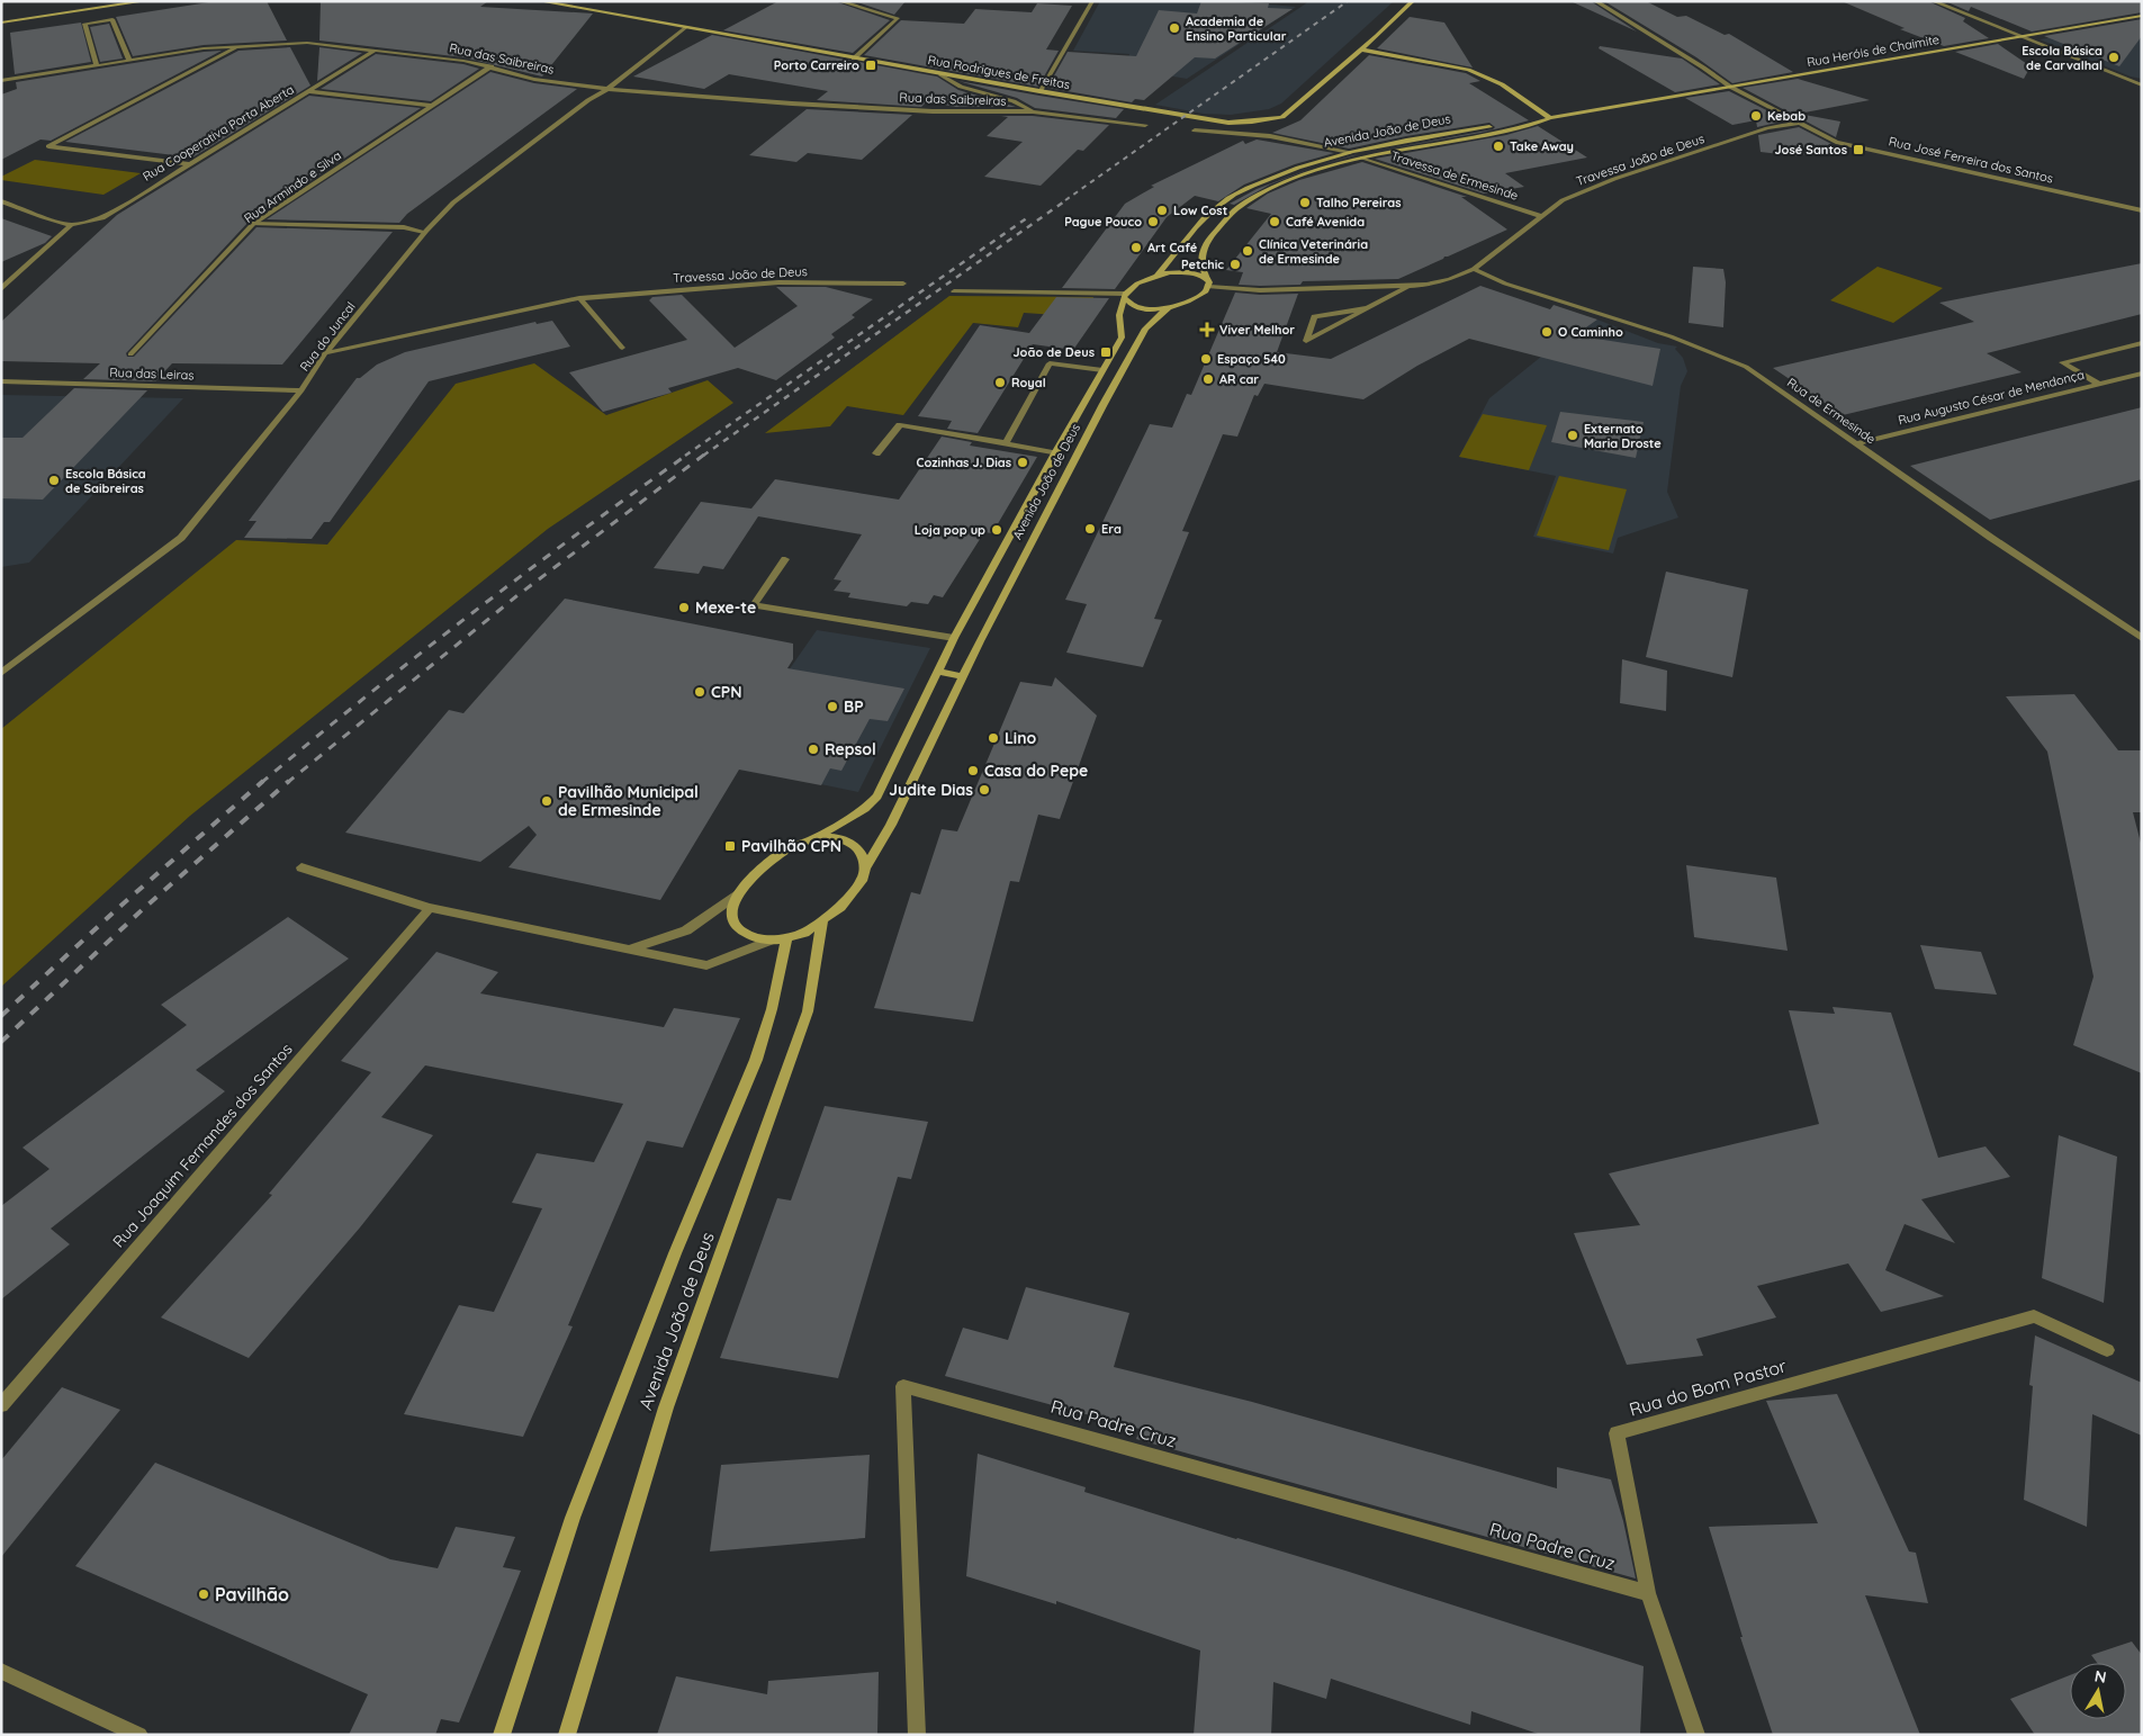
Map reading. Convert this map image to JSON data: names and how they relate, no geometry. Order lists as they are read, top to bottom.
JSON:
{
  "streets": {
    "main road": ["Rua Heróis de Chaimite", "Rua Rodrigues de Freitas", "Avenida João de Deus"],
    "street": [
      "Rua das Saibreiras",
      "Rua Cooperativa Porta Aberta",
      "Travessa João de Deus",
      "Rua José Ferreira dos Santos",
      "Travessa de Ermesinde",
      "Rua Armindo e Silva",
      "Rua do Juncal",
      "Rua das Leiras",
      "Rua Augusto César de Mendonça",
      "Rua de Ermesinde",
      "Rua Joaquim Fernandes dos Santos",
      "Rua do Bom Pastor",
      "Rua Padre Cruz"
    ]
  },
  "crossings": [
    ["Rua Heróis de Chaimite", "Avenida João de Deus"],
    ["Rua das Saibreiras", "Rua Cooperativa Porta Aberta"],
    ["Rua das Saibreiras", "Rua Armindo e Silva"],
    ["Rua das Saibreiras", "Rua do Juncal"],
    ["Rua Rodrigues de Freitas", "Rua do Juncal"],
    ["Avenida João de Deus", "Travessa João de Deus"],
    ["Avenida João de Deus", "Travessa de Ermesinde"],
    ["Travessa João de Deus", "Rua José Ferreira dos Santos"],
    ["Travessa João de Deus", "Travessa de Ermesinde"],
    ["Travessa João de Deus", "Rua do Juncal"],
    ["Travessa João de Deus", "Rua de Ermesinde"],
    ["Rua do Juncal", "Rua das Leiras"],
    ["Rua Augusto César de Mendonça", "Rua de Ermesinde"],
    ["Rua do Bom Pastor", "Rua Padre Cruz"]
  ],
  "places": {
    "other": [
      "Academia de Ensino Particular",
      "Escola Básica de Carvalhal",
      "Kebab",
      "Take Away",
      "Talho Pereiras",
      "Low Cost",
      "Pague Pouco",
      "Café Avenida",
      "Art Café",
      "Clínica Veterinária de Ermesinde",
      "Petchic",
      "O Caminho",
      "Espaço 540",
      "AR car",
      "Royal",
      "Externato Maria Droste",
      "Cozinhas J. Dias",
      "Escola Básica de Saibreiras",
      "Era",
      "Loja pop up",
      "Mexe-te",
      "CPN",
      "BP",
      "Lino",
      "Repsol",
      "Casa do Pepe",
      "Judite Dias",
      "Pavilhão Municipal de Ermesinde",
      "Pavilhão"
    ],
    "transit": [
      "Porto Carreiro",
      "José Santos",
      "João de Deus",
      "Pavilhão CPN"
    ],
    "health": ["Viver Melhor"]
  },
  "north": "top"
}
